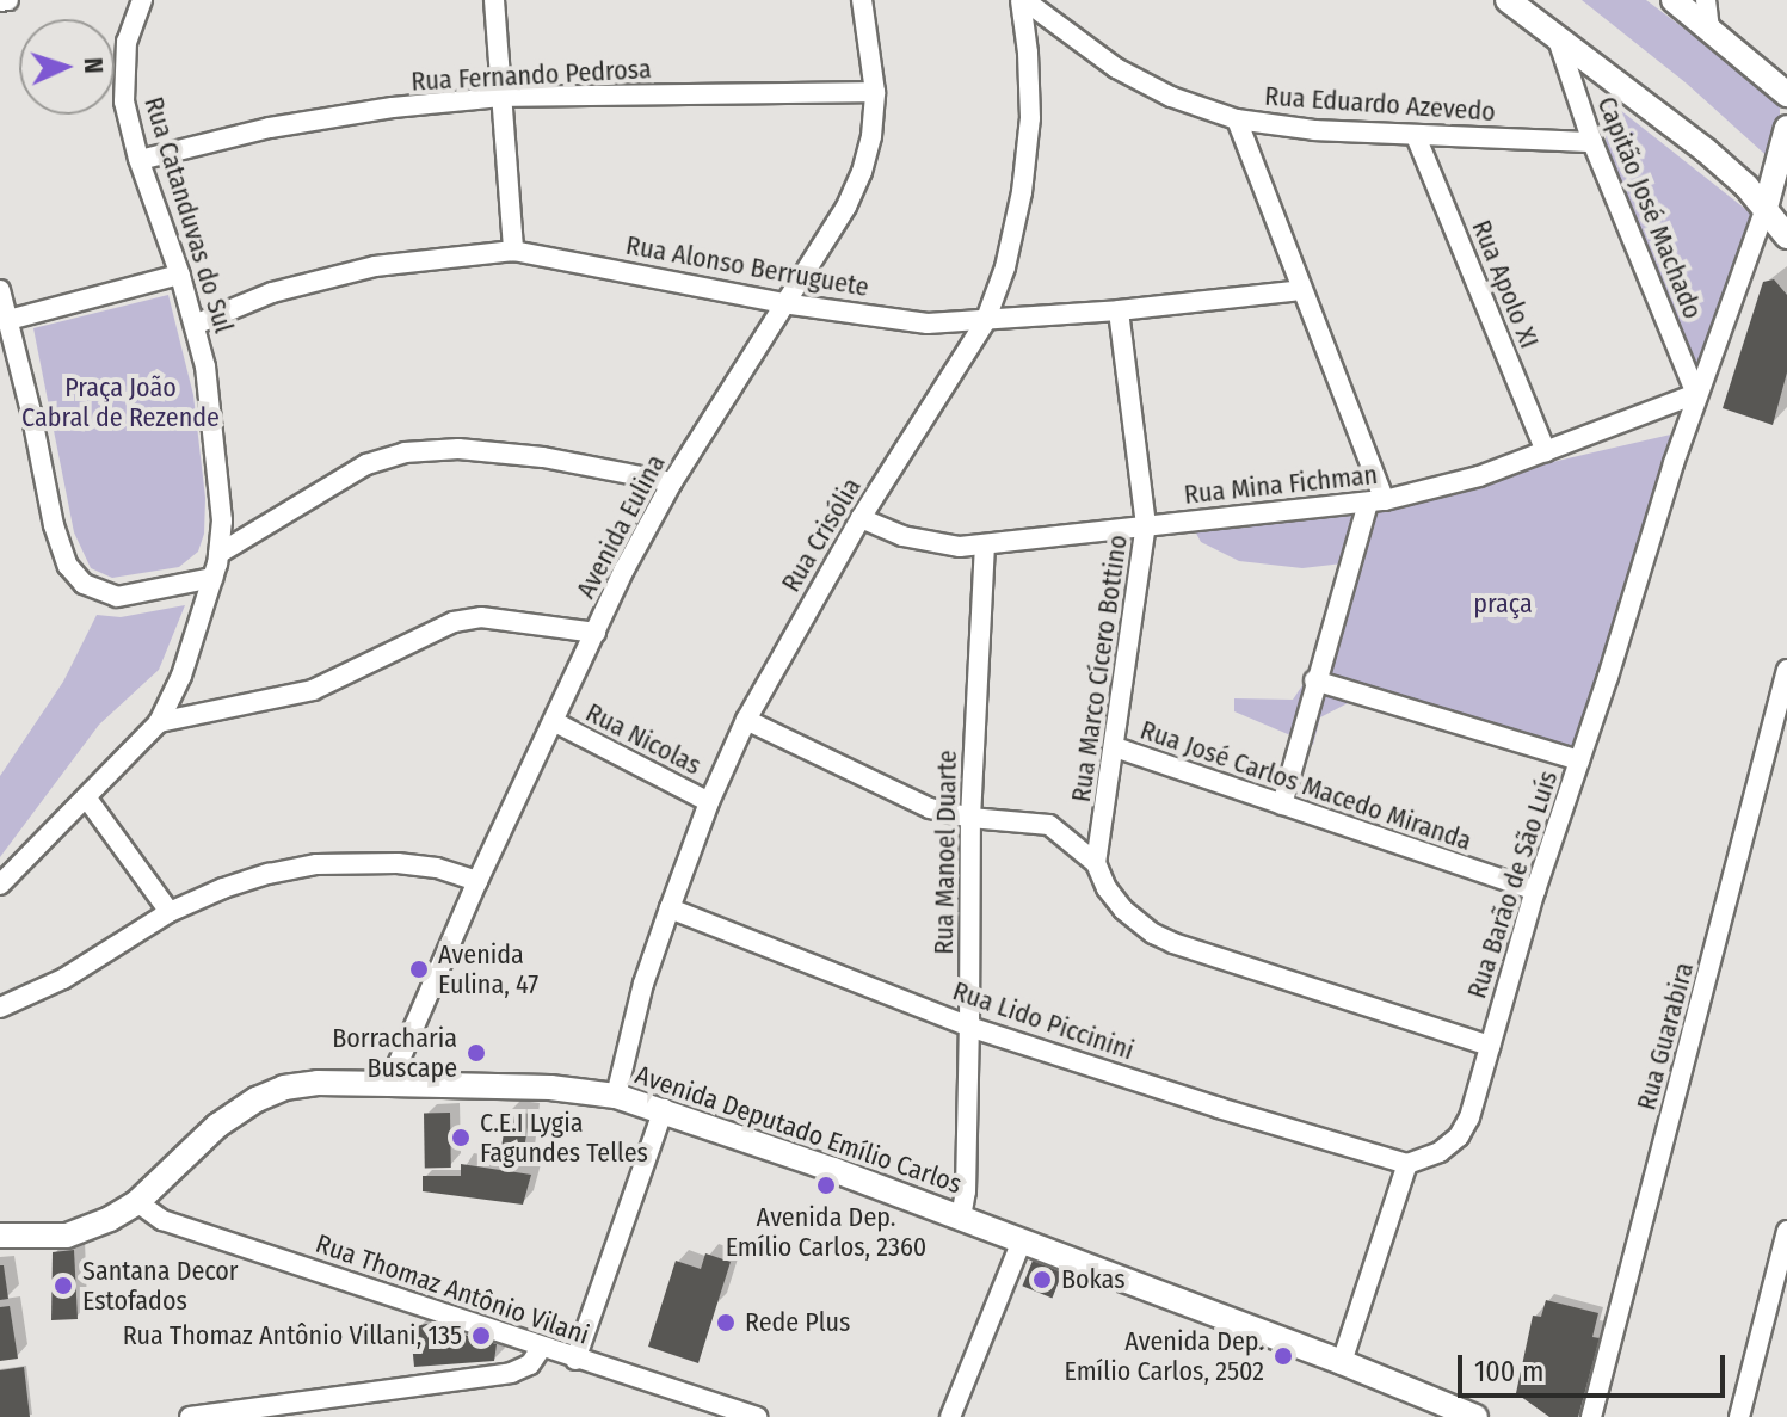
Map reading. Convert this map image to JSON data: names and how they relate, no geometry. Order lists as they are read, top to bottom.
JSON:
{
  "streets": {
    "main road": ["Avenida Deputado Emílio Carlos"],
    "street": [
      "Rua Fernando Pedrosa",
      "Rua Eduardo Azevedo",
      "Capitão José Machado",
      "Rua Catanduvas do Sul",
      "Rua Alonso Berruguete",
      "Rua Apolo XI",
      "Rua Mina Fichman",
      "Avenida Eulina",
      "Rua Crisólia",
      "Rua Marco Cícero Bottino",
      "Rua Nicolas",
      "Rua José Carlos Macedo Miranda",
      "Rua Manoel Duarte",
      "Rua Barão de São Luís",
      "Rua Lido Piccinini",
      "Rua Guarabira",
      "Rua Thomaz Antônio Vilani"
    ]
  },
  "crossings": [
    ["Rua Fernando Pedrosa", "Rua Catanduvas do Sul"],
    ["Rua Fernando Pedrosa", "Avenida Eulina"],
    ["Rua Eduardo Azevedo", "Capitão José Machado"],
    ["Rua Eduardo Azevedo", "Rua Apolo XI"],
    ["Rua Eduardo Azevedo", "Rua Crisólia"],
    ["Capitão José Machado", "Rua Mina Fichman"],
    ["Capitão José Machado", "Rua Barão de São Luís"],
    ["Rua Catanduvas do Sul", "Rua Alonso Berruguete"],
    ["Rua Alonso Berruguete", "Avenida Eulina"],
    ["Rua Alonso Berruguete", "Rua Crisólia"],
    ["Rua Alonso Berruguete", "Rua Marco Cícero Bottino"],
    ["Rua Apolo XI", "Rua Mina Fichman"],
    ["Rua Mina Fichman", "Rua Crisólia"],
    ["Rua Mina Fichman", "Rua Marco Cícero Bottino"],
    ["Rua Mina Fichman", "Rua Manoel Duarte"],
    ["Rua Mina Fichman", "Rua Barão de São Luís"],
    ["Avenida Eulina", "Rua Nicolas"],
    ["Avenida Eulina", "Avenida Deputado Emílio Carlos"],
    ["Rua Crisólia", "Rua Nicolas"],
    ["Rua Crisólia", "Rua Lido Piccinini"],
    ["Rua Crisólia", "Avenida Deputado Emílio Carlos"],
    ["Rua Marco Cícero Bottino", "Rua José Carlos Macedo Miranda"],
    ["Rua José Carlos Macedo Miranda", "Rua Barão de São Luís"],
    ["Rua Manoel Duarte", "Rua Lido Piccinini"],
    ["Rua Manoel Duarte", "Avenida Deputado Emílio Carlos"],
    ["Rua Barão de São Luís", "Rua Lido Piccinini"],
    ["Avenida Deputado Emílio Carlos", "Rua Thomaz Antônio Vilani"]
  ],
  "parks": ["Praça João Cabral de Rezende", "praça"],
  "places": [
    "Avenida Eulina, 47",
    "Borracharia Buscape",
    "C.E.I Lygia Fagundes Telles",
    "Avenida Dep. Emílio Carlos, 2360",
    "Bokas",
    "Santana Decor Estofados",
    "Rede Plus",
    "Rua Thomaz Antônio Villani, 135",
    "Avenida Dep. Emílio Carlos, 2502"
  ],
  "scale_bar": "100 m",
  "north": "right"
}
